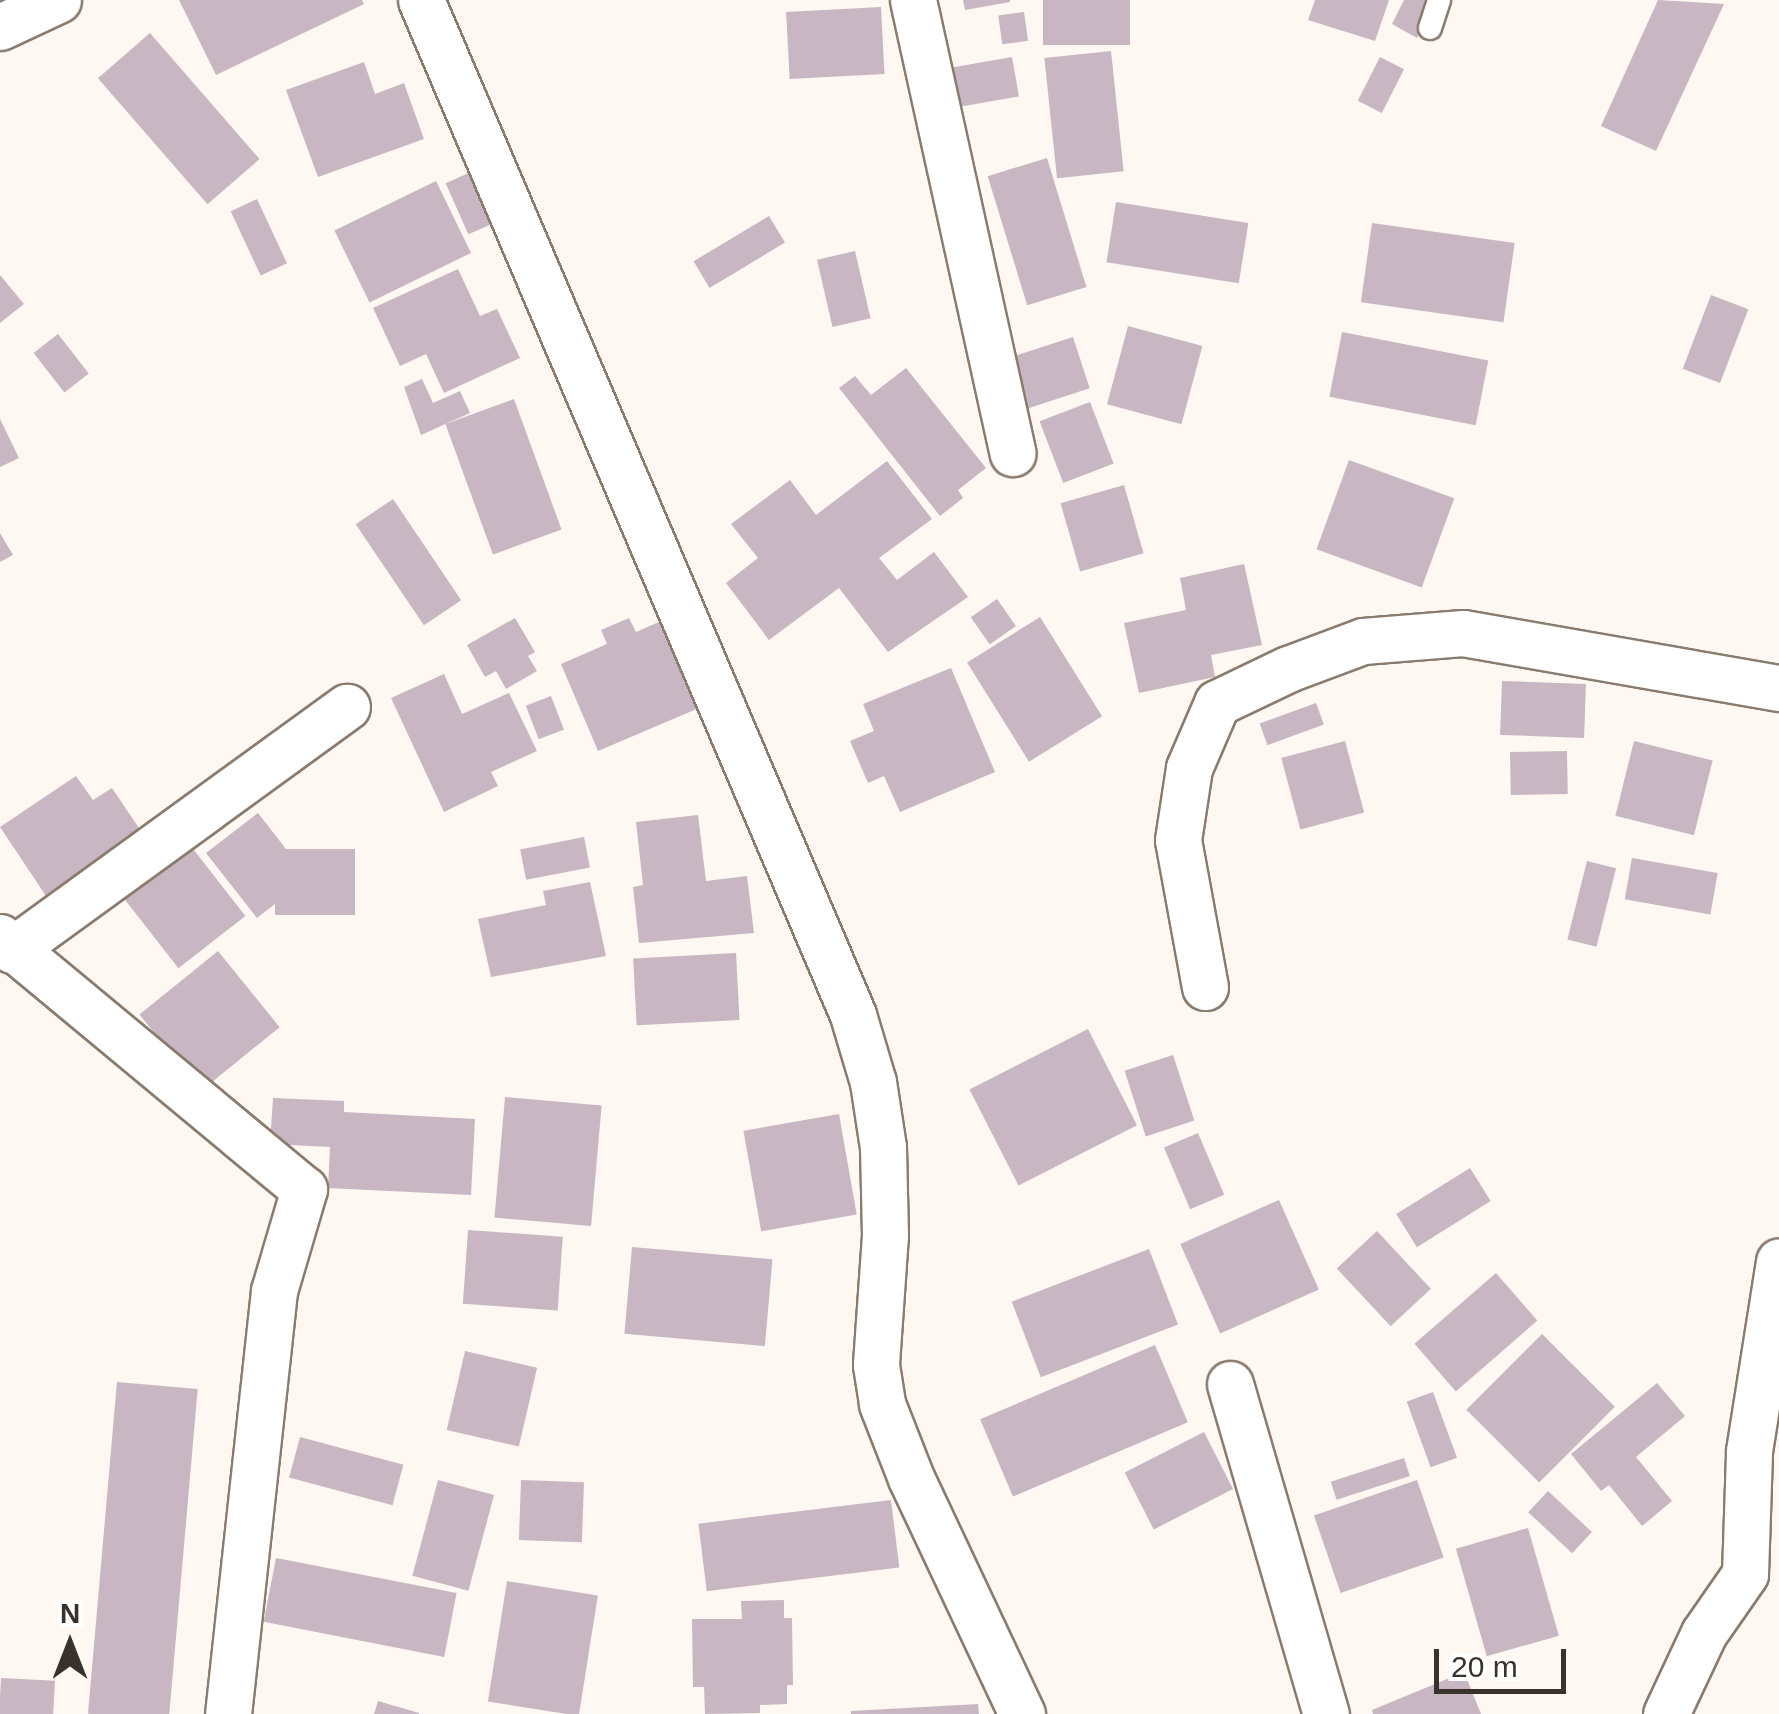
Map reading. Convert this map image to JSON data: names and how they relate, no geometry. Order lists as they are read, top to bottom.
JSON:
{
  "scale_bar": "20 m",
  "north": "top"
}
